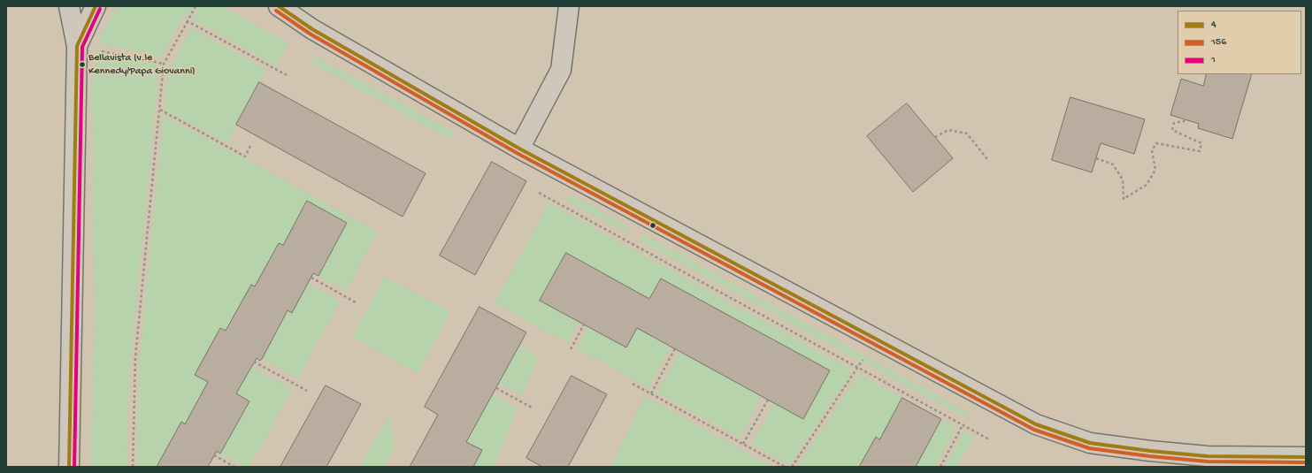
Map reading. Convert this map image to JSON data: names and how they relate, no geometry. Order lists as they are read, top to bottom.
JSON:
{
  "places": ["Bellavista (v.le Kennedy/Papa Giovanni)"],
  "lines": ["transit line 4", "transit line 1", "transit line 156"],
  "legend": ["4", "156", "1"]
}
